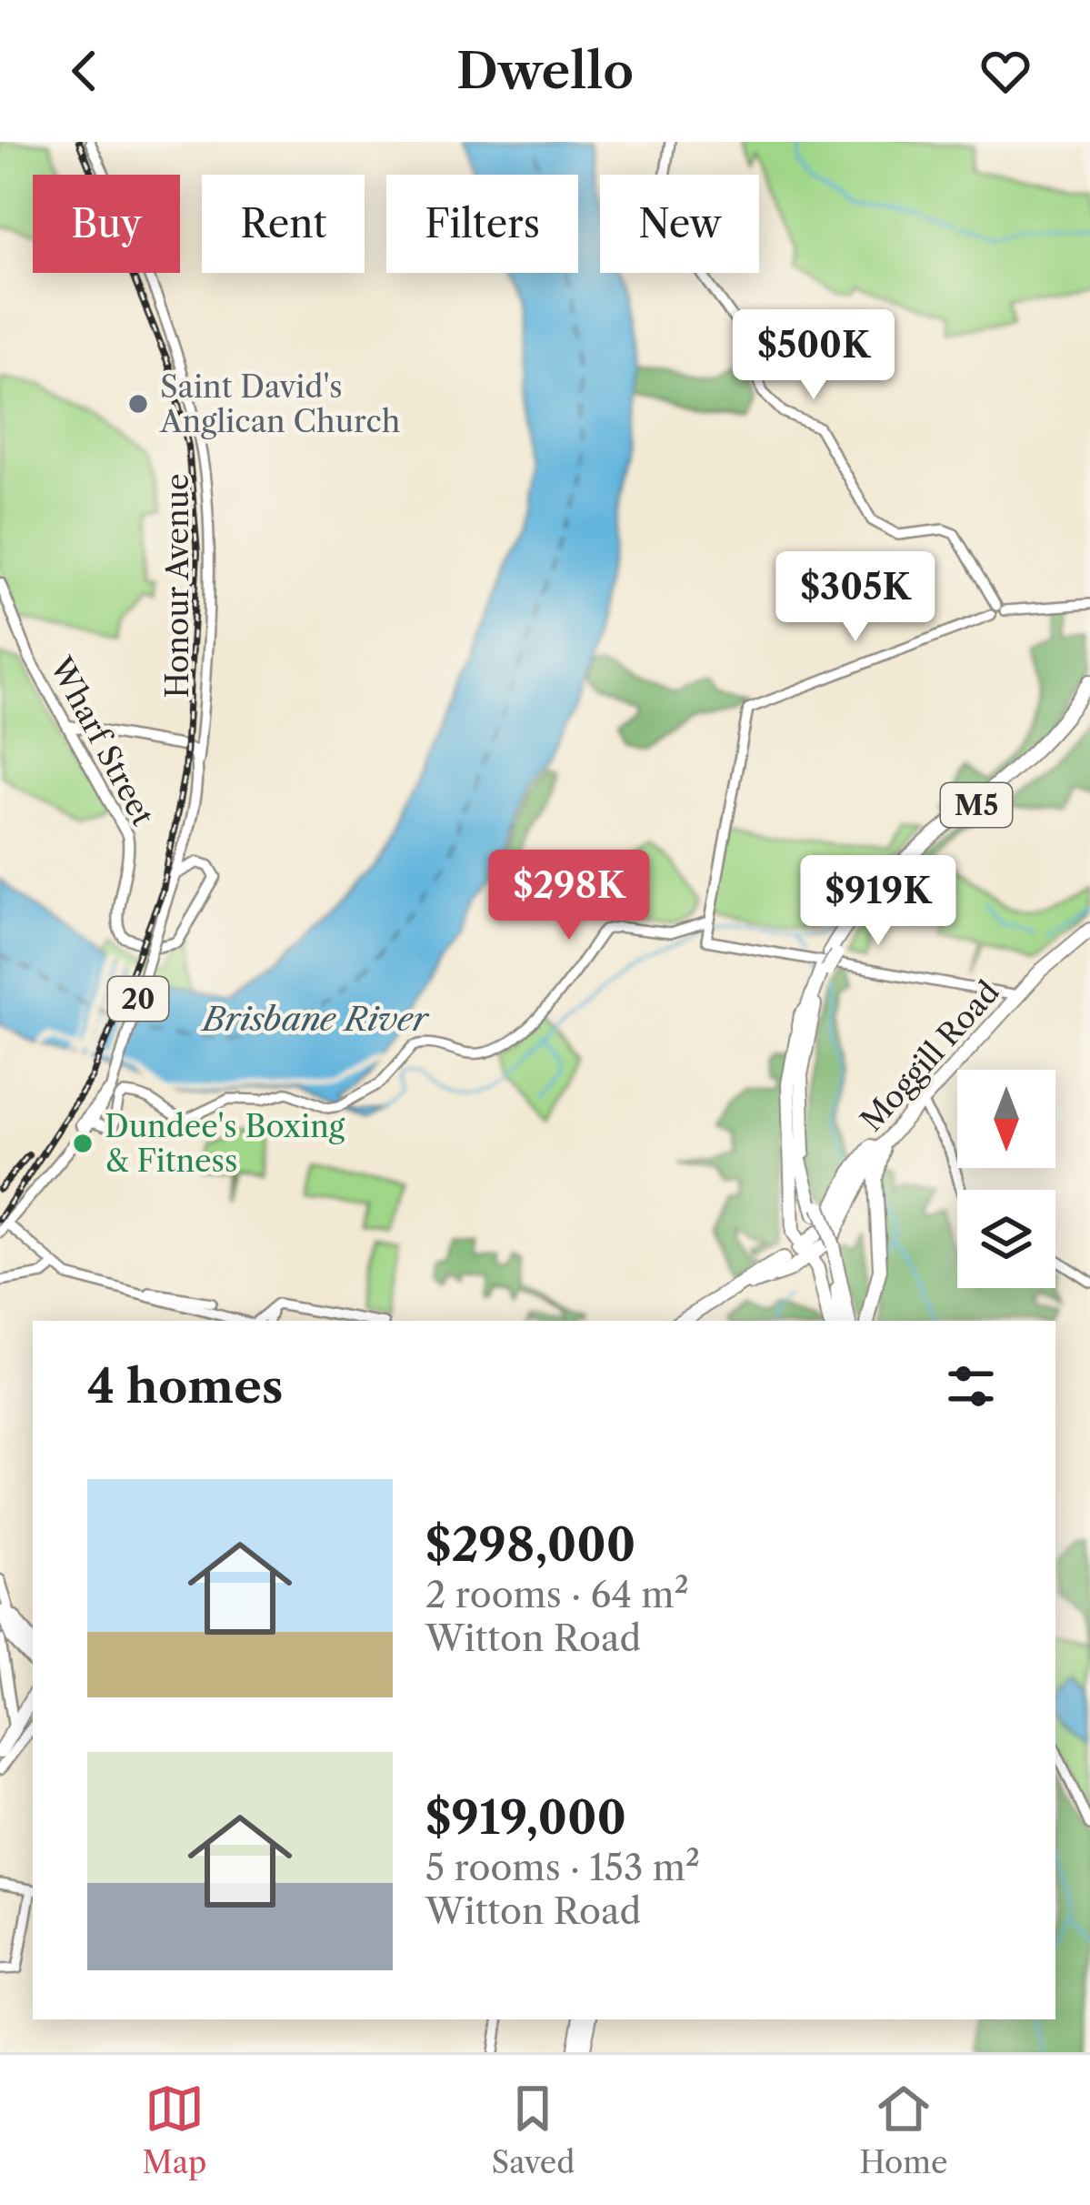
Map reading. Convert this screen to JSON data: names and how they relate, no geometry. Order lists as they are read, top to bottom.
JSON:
{
  "streets": {
    "highway": ["M5", "Moggill Road"],
    "main road": ["Honour Avenue", "Wharf Street", "20"]
  },
  "crossings": [
    ["Honour Avenue", "Wharf Street"],
    ["Honour Avenue", "20"],
    ["M5", "Moggill Road"]
  ],
  "water": ["Brisbane River"],
  "places": ["Saint David's Anglican Church", "Dundee's Boxing & Fitness"],
  "north": "bottom",
  "page": {
    "header": "Dwello",
    "chip": [
      "Buy",
      "Rent",
      "Filters",
      "New"
    ],
    "price": [
      "$500K",
      "$305K",
      "$298K",
      "$919K"
    ],
    "heading": "4 homes",
    "list": [
      {
        "name": "$298,000",
        "note": "2 rooms · 64 m² · Witton Road"
      },
      {
        "name": "$919,000",
        "note": "5 rooms · 153 m² · Witton Road"
      }
    ],
    "tabs": ["Map", "Saved", "Home"]
  }
}
